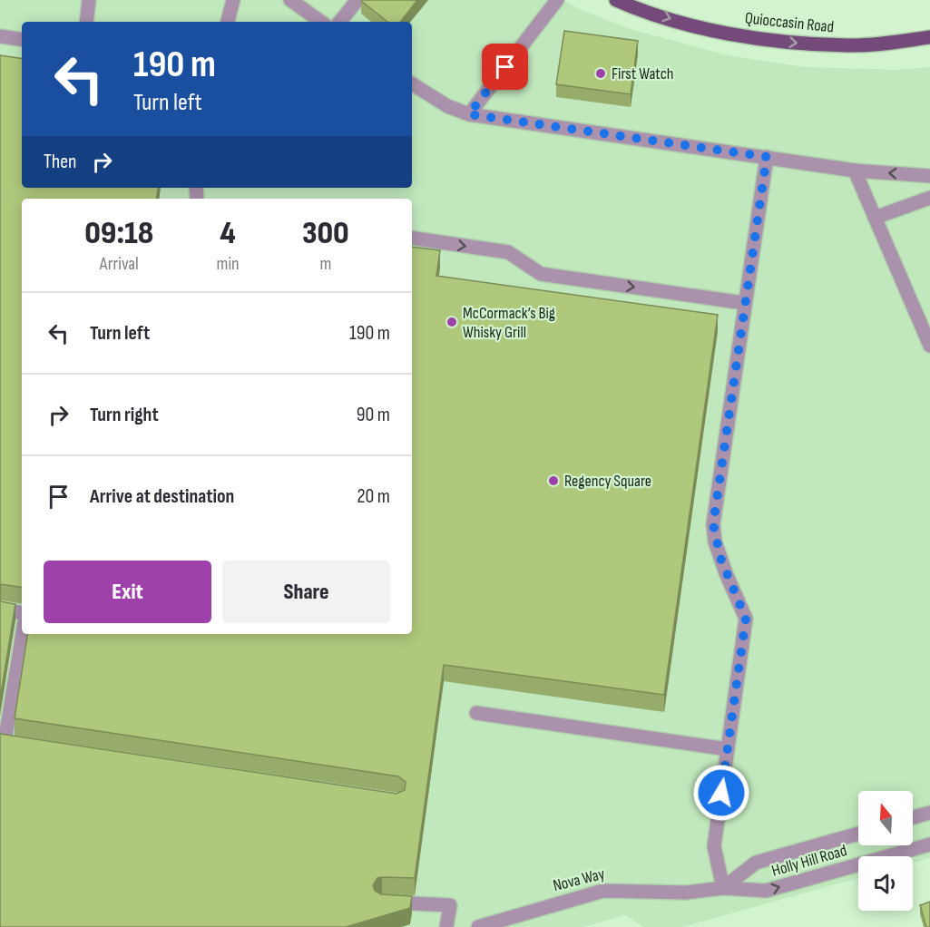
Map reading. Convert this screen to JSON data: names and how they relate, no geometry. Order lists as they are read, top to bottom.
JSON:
{
  "streets": {
    "main road": ["Quioccasin Road"],
    "street": ["Holly Hill Road", "Nova Way"]
  },
  "crossings": [
    ["Holly Hill Road", "Nova Way"]
  ],
  "one_way": ["Quioccasin Road"],
  "places": ["First Watch", "McCormack’s Big Whisky Grill", "Regency Square"],
  "north": "top",
  "page": {
    "turn": ["190 m", "Turn left"],
    "then": "Then",
    "eta": [
      "09:18",
      "Arrival",
      "4",
      "min",
      "300",
      "m"
    ],
    "list": [
      {
        "name": "Turn left",
        "value": "190 m"
      },
      {
        "name": "Turn right",
        "value": "90 m"
      },
      {
        "name": "Arrive at destination",
        "value": "20 m"
      }
    ],
    "buttons": ["Exit", "Share"]
  }
}
